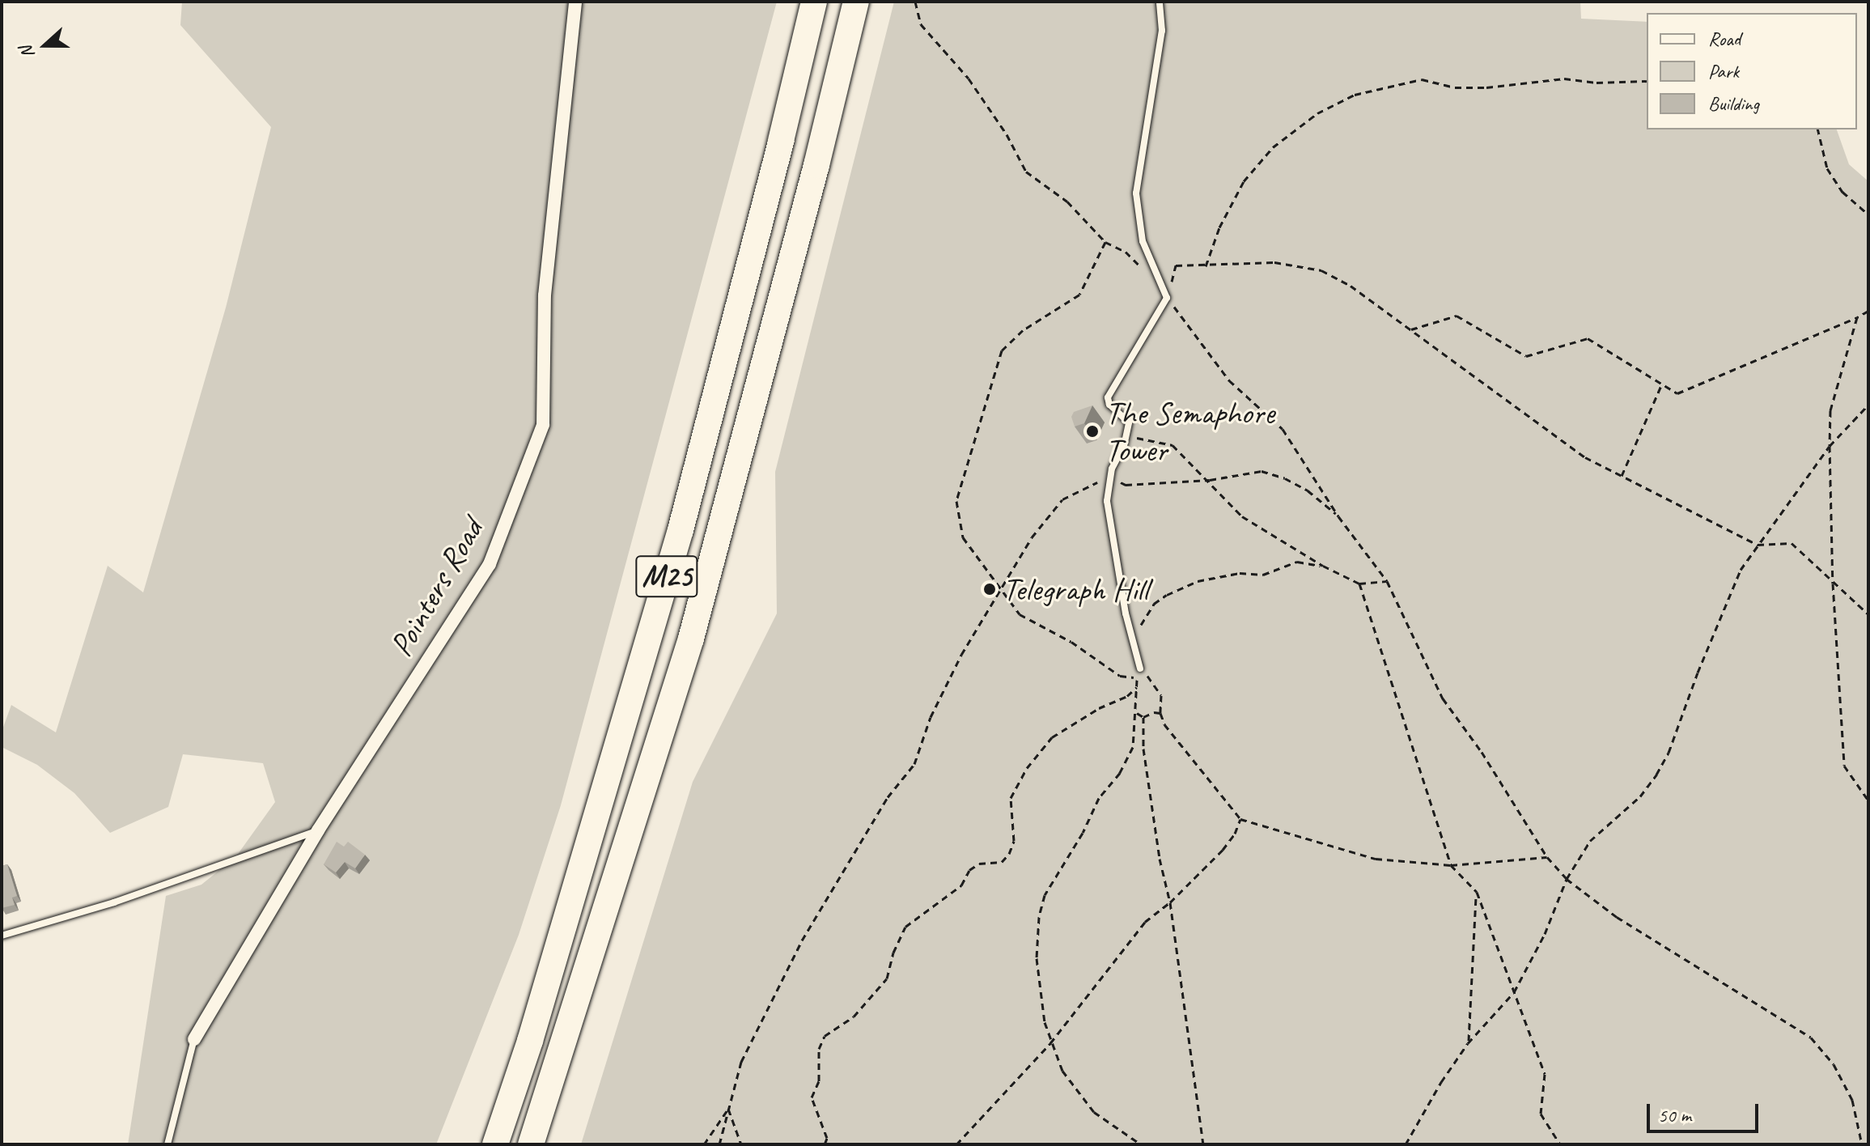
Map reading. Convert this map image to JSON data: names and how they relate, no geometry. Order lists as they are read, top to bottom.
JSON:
{
  "streets": {
    "highway": ["M25"],
    "street": ["Pointers Road"]
  },
  "places": ["The Semaphore Tower", "Telegraph Hill"],
  "legend": ["Road", "Park", "Building"],
  "scale_bar": "50 m",
  "north": "left"
}
